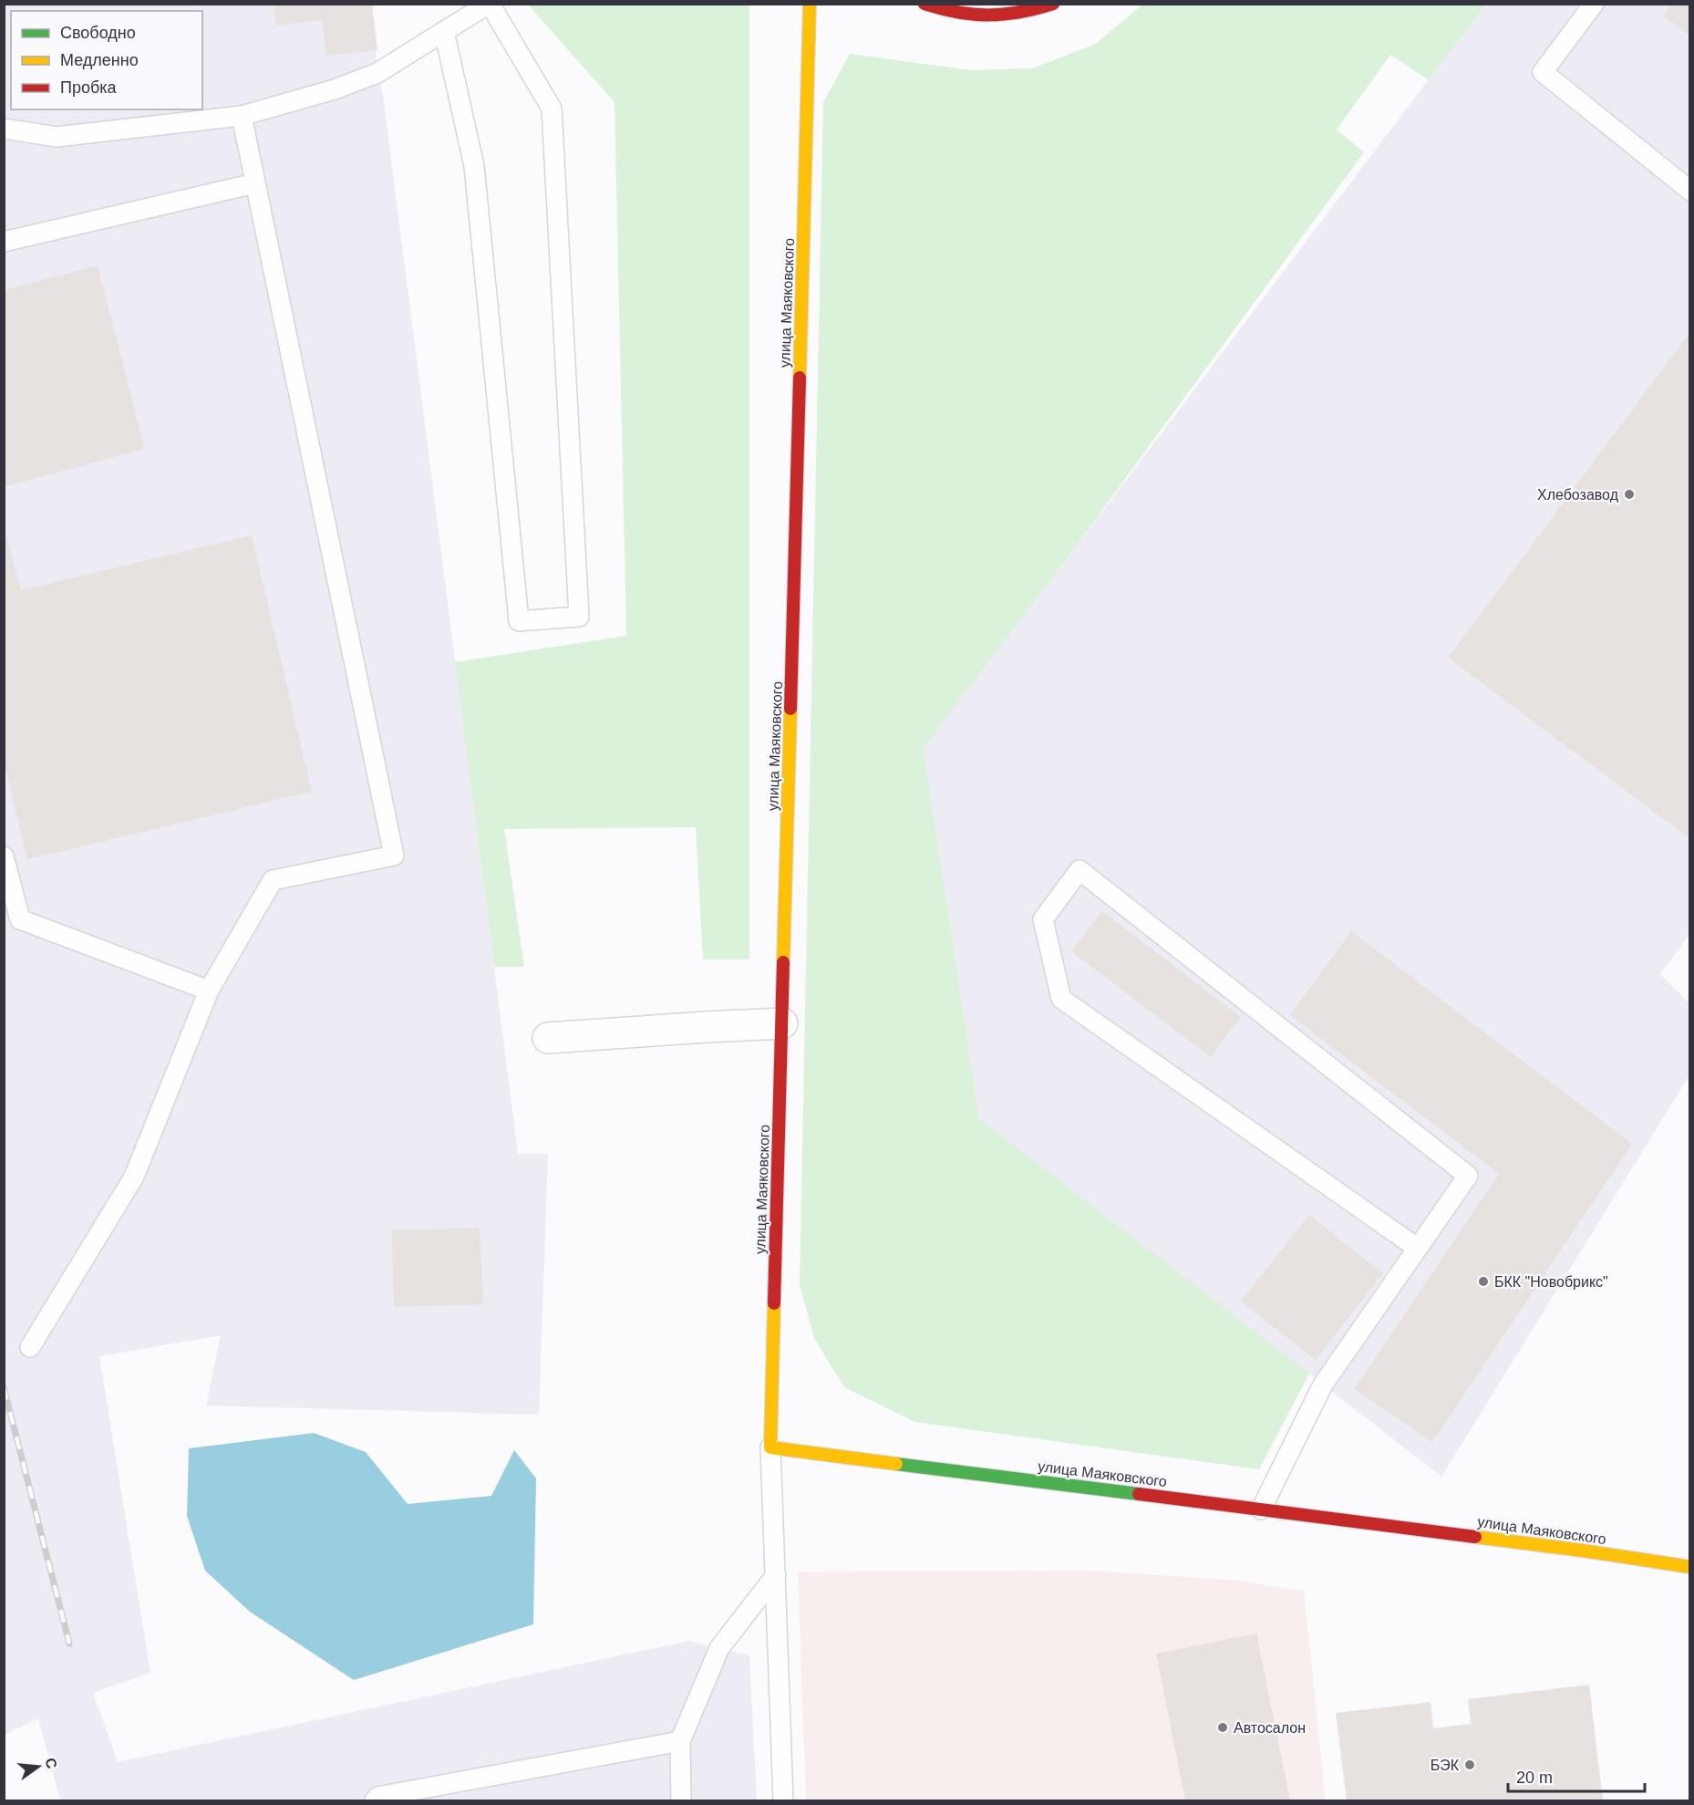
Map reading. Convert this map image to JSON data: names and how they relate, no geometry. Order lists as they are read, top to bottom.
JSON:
{
  "streets": {
    "street": ["улица Маяковского"]
  },
  "places": [
    "Хлебозавод",
    "БКК \"Новобрикс\"",
    "Автосалон",
    "БЭК"
  ],
  "legend": ["Свободно", "Медленно", "Пробка"],
  "scale_bar": "20 m",
  "north": "right"
}
